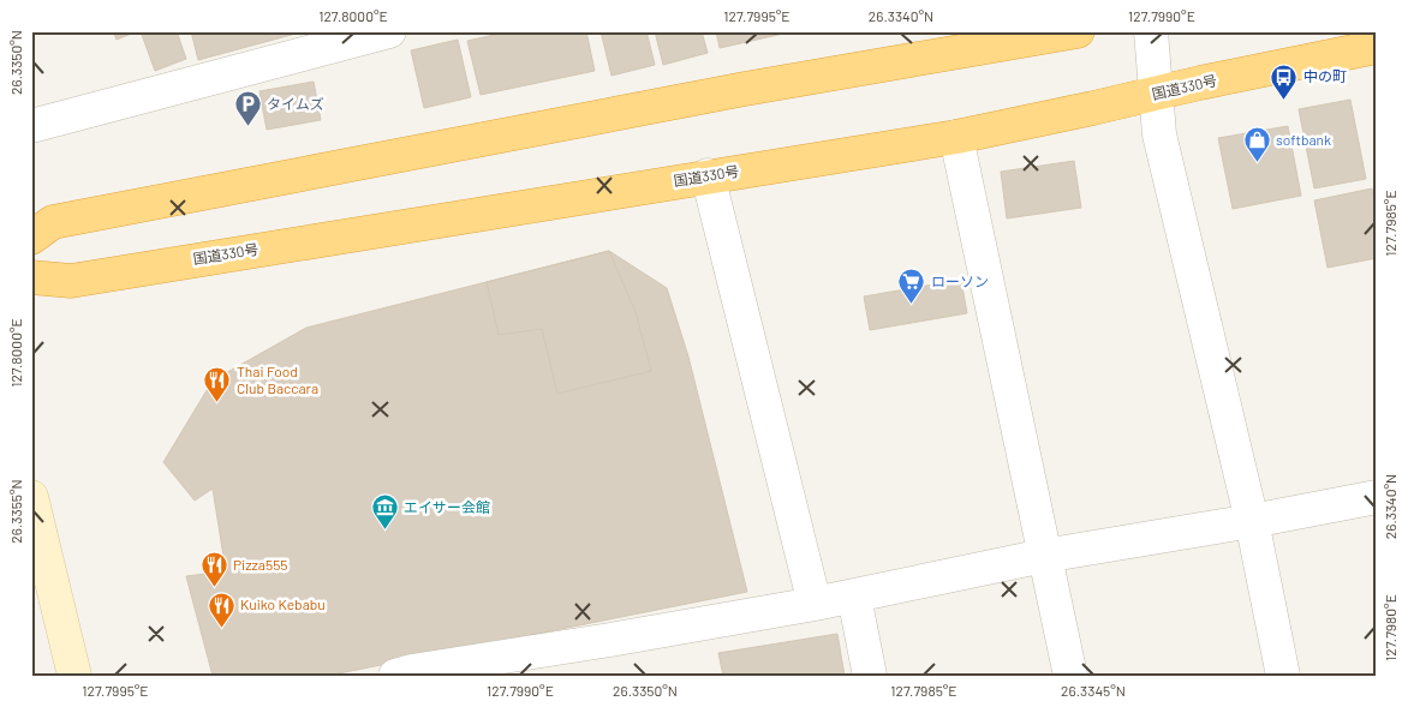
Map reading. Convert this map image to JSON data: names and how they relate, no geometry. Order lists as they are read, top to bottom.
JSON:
{
  "streets": {
    "highway": ["国道330号"]
  },
  "places": {
    "bus stop": ["中の町"],
    "parking": ["タイムズ"],
    "shop": ["softbank"],
    "supermarket": ["ローソン"],
    "restaurant": ["Thai Food Club Baccara", "Pizza555", "Kuiko Kebabu"],
    "museum": ["エイサー会館"]
  },
  "coordinates": [
    "127.8000°E",
    "127.7995°E",
    "26.3340°N",
    "127.7990°E",
    "26.3350°N",
    "127.7985°E",
    "26.3355°N",
    "127.7980°E",
    "26.3345°N"
  ]
}
